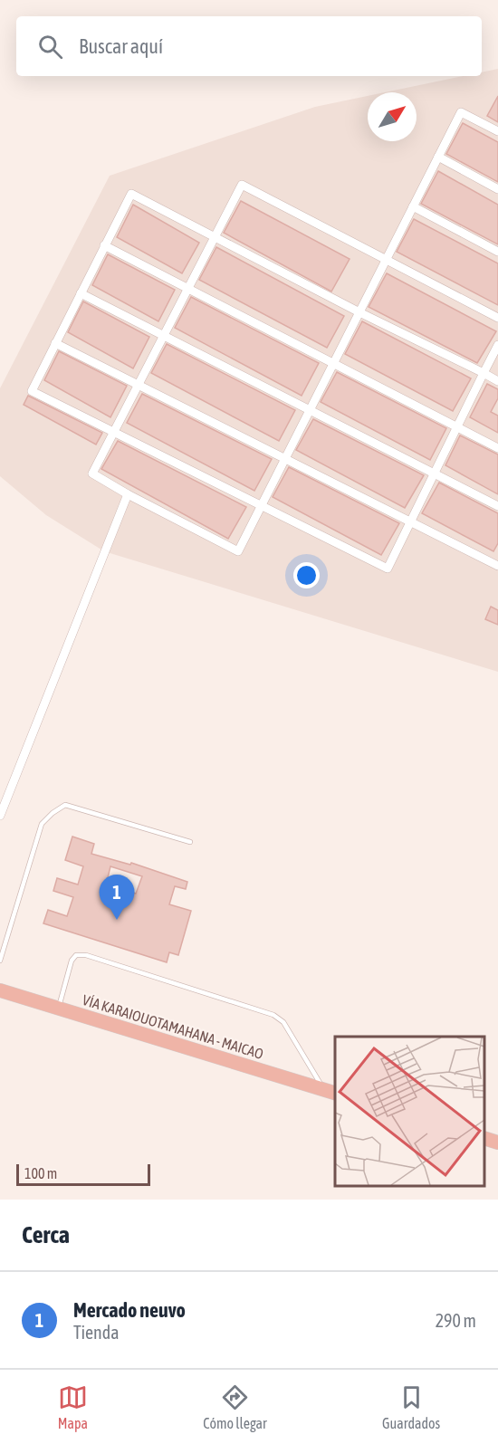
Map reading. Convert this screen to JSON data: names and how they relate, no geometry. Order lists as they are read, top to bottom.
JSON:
{
  "streets": {
    "highway": ["VÍA KARAIOUOTAMAHANA - MAICAO"]
  },
  "scale_bar": "100 m",
  "north": "top right",
  "page": {
    "search": "Buscar aquí",
    "pins": "1",
    "scale": "100 m",
    "heading": "Cerca",
    "list": [
      {
        "mark": "1",
        "name": "Mercado neuvo",
        "note": "Tienda",
        "value": "290 m"
      }
    ],
    "nav": ["Mapa", "Cómo llegar", "Guardados"]
  }
}
